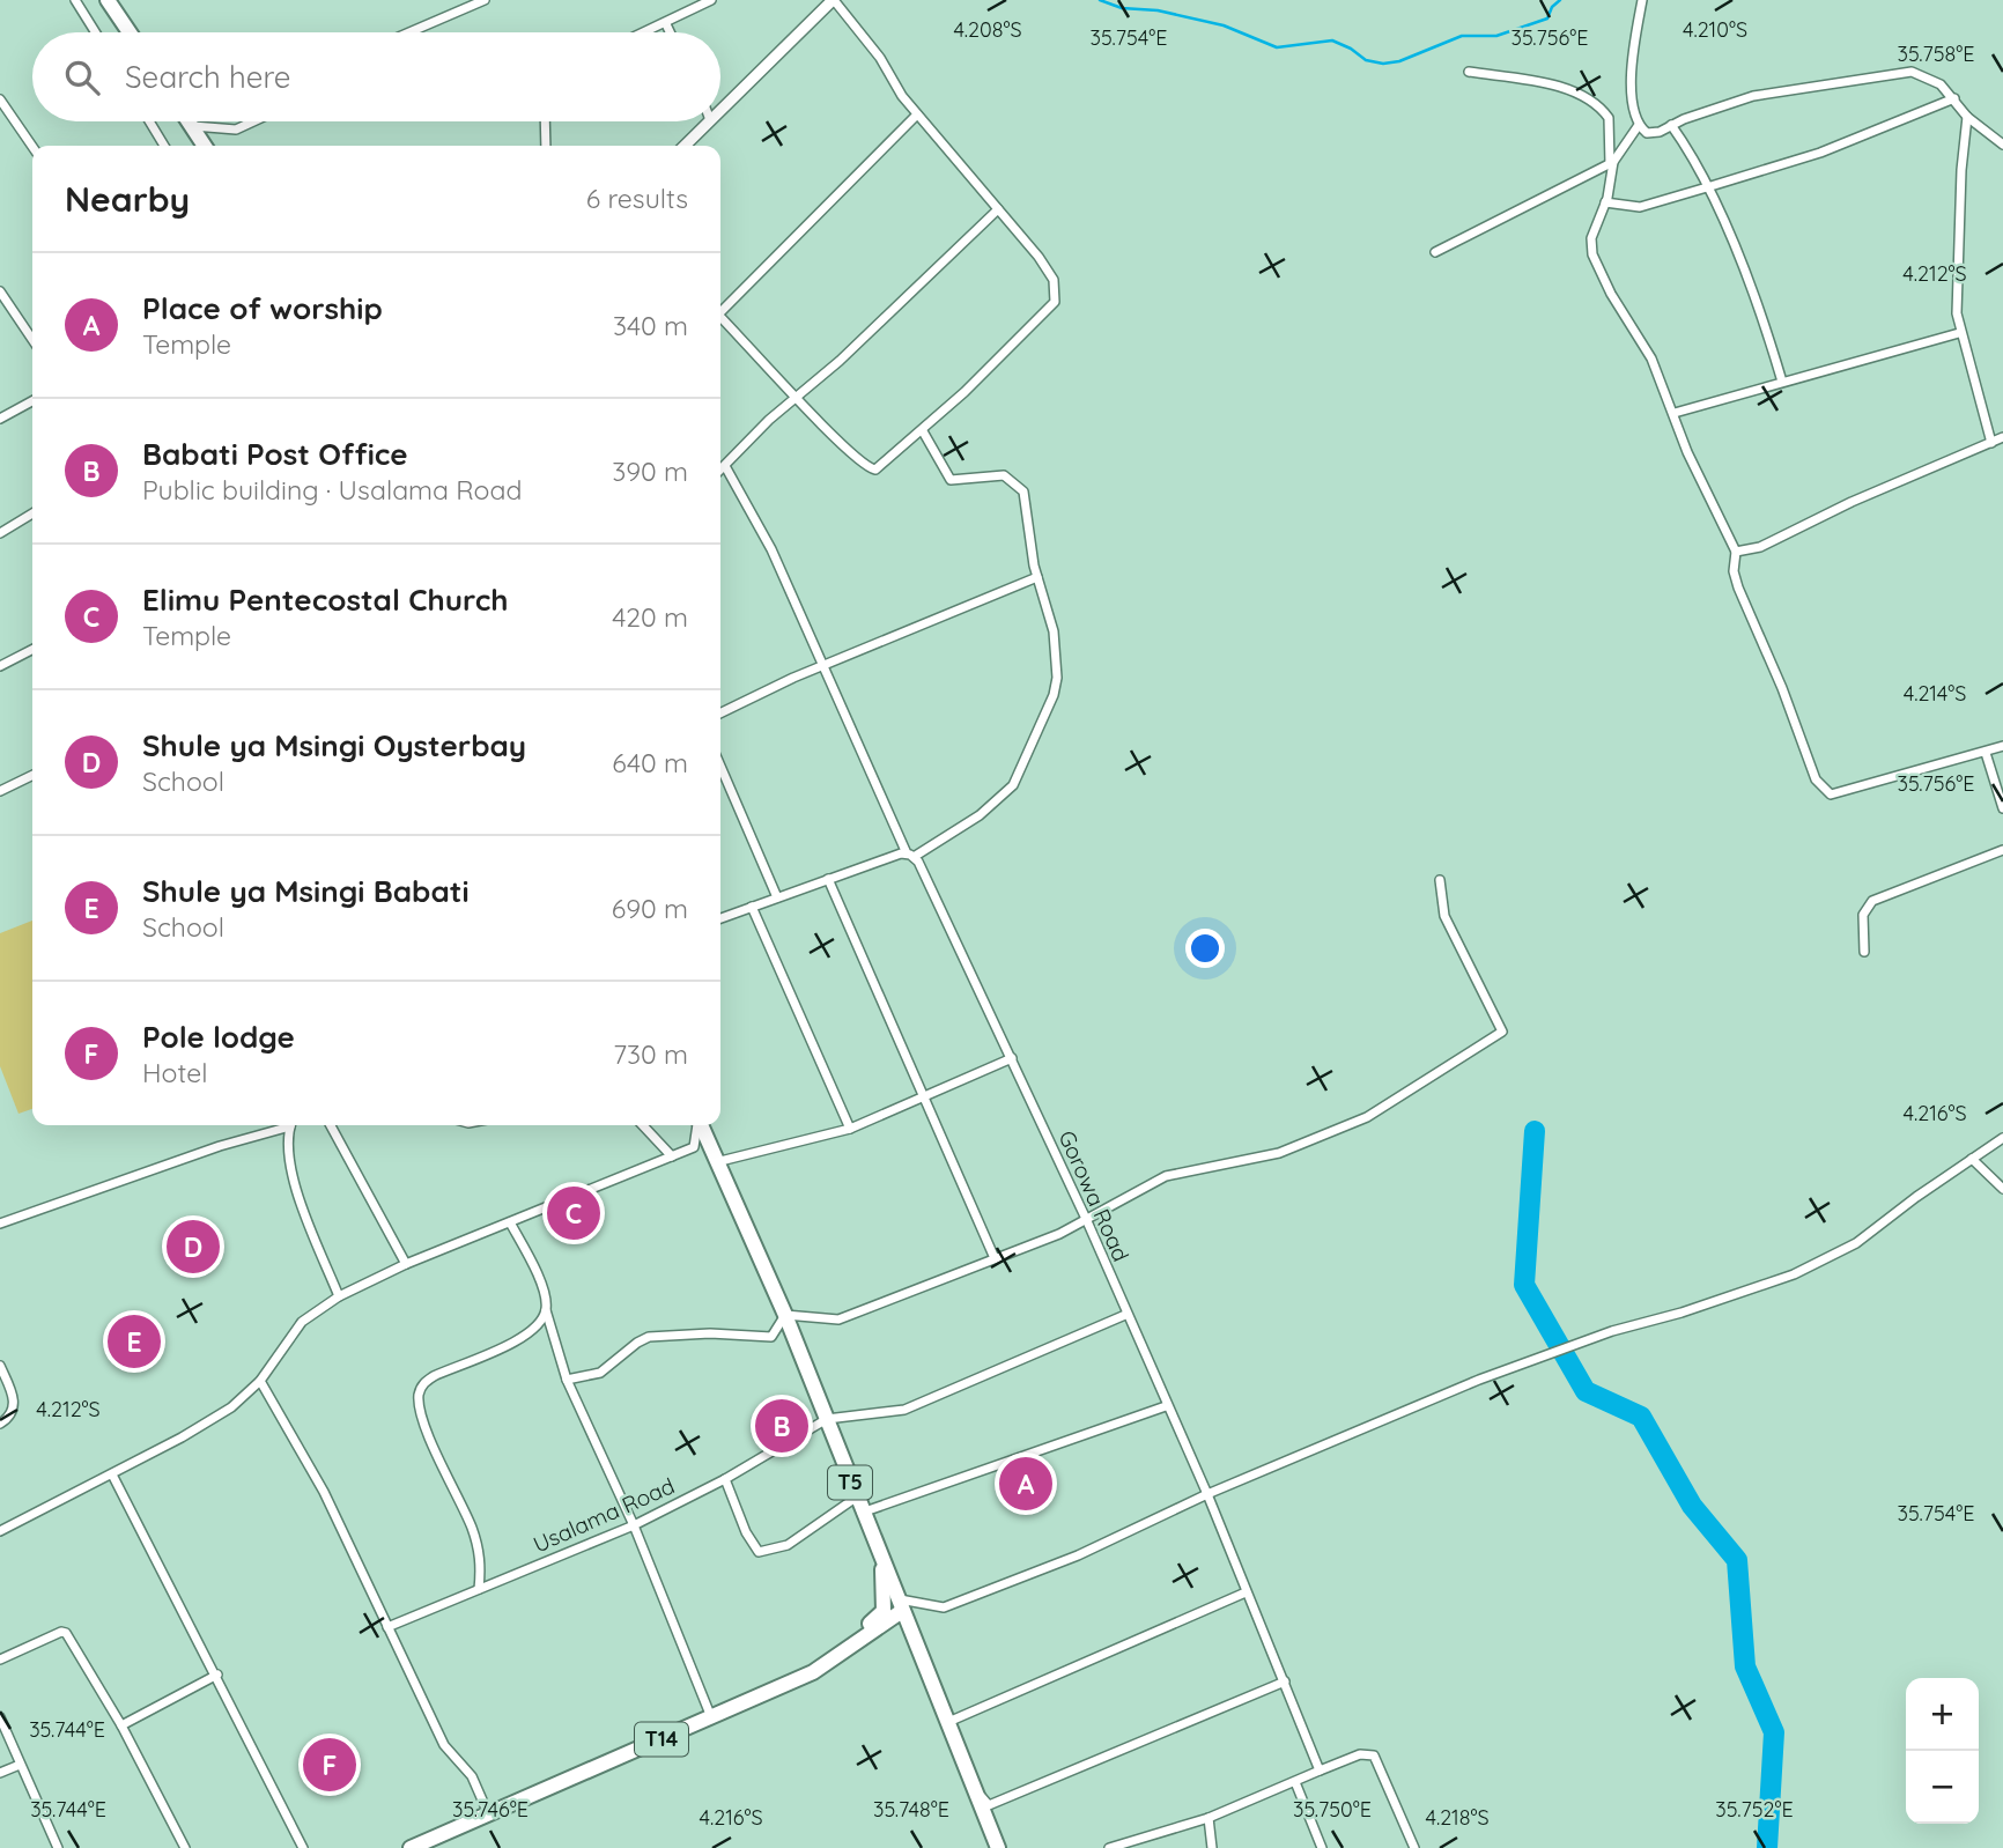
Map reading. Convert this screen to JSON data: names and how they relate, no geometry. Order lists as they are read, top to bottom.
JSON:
{
  "streets": {
    "highway": ["T5", "T14"],
    "street": ["Gorowa Road", "Usalama Road"]
  },
  "crossings": [
    ["T5", "Usalama Road"],
    ["T5", "T14"]
  ],
  "page": {
    "search": "Search here",
    "heading": ["Nearby", "6 results"],
    "list": [
      {
        "mark": "A",
        "name": "Place of worship",
        "note": "Temple",
        "value": "340 m"
      },
      {
        "mark": "B",
        "name": "Babati Post Office",
        "note": "Public building · Usalama Road",
        "value": "390 m"
      },
      {
        "mark": "C",
        "name": "Elimu Pentecostal Church",
        "note": "Temple",
        "value": "420 m"
      },
      {
        "mark": "D",
        "name": "Shule ya Msingi Oysterbay",
        "note": "School",
        "value": "640 m"
      },
      {
        "mark": "E",
        "name": "Shule ya Msingi Babati",
        "note": "School",
        "value": "690 m"
      },
      {
        "mark": "F",
        "name": "Pole lodge",
        "note": "Hotel",
        "value": "730 m"
      }
    ],
    "pins": [
      "C",
      "D",
      "E",
      "B",
      "A",
      "F"
    ],
    "map_buttons": ["+", "−"]
  },
  "coordinates": [
    "4.208°S",
    "4.210°S",
    "35.754°E",
    "35.756°E",
    "35.758°E",
    "4.212°S",
    "4.214°S",
    "4.216°S",
    "35.744°E",
    "35.746°E",
    "35.748°E",
    "35.750°E",
    "35.752°E",
    "4.218°S"
  ]
}
